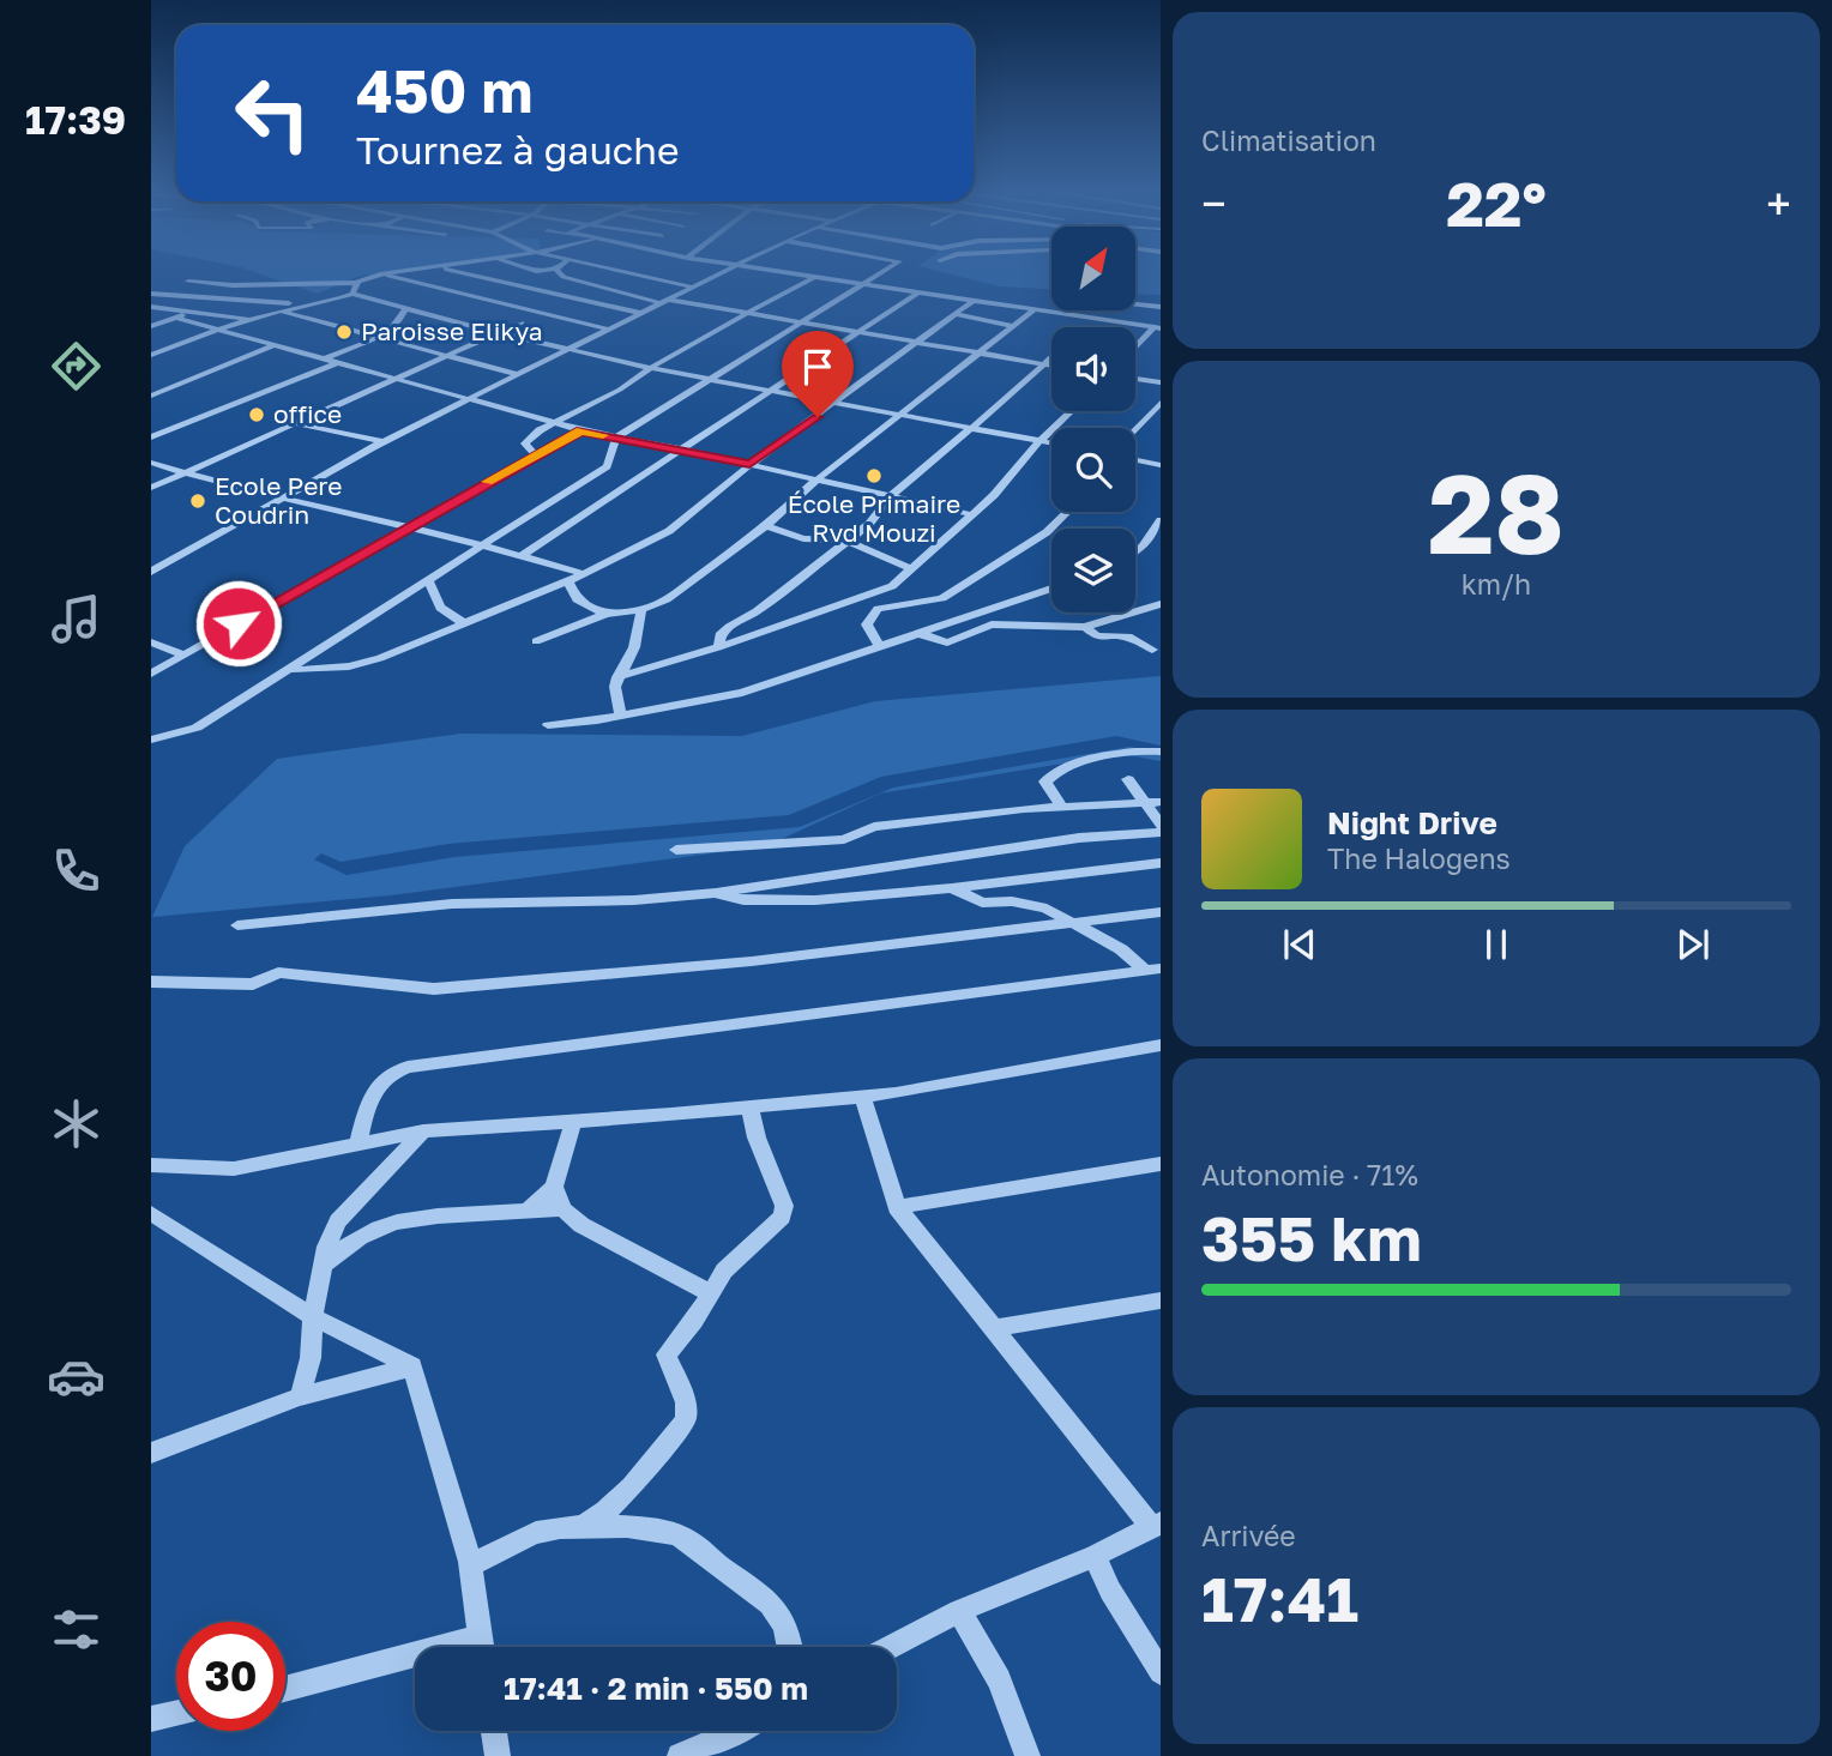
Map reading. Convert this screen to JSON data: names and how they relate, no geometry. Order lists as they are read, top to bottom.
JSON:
{
  "places": [
    "Paroisse Elikya",
    "office",
    "École Primaire Rvd Mouzi",
    "Ecole Pere Coudrin"
  ],
  "north": "top right",
  "page": {
    "tabs": "17:39",
    "tile": [
      "Climatisation",
      ["28", "km/h"],
      ["Autonomie · 71%", "355 km"],
      ["Arrivée", "17:41"]
    ],
    "turn": ["450 m", "Tournez à gauche"],
    "heat": ["−", "22°", "+"],
    "song": ["Night Drive", "The Halogens"],
    "limit": "30",
    "trip": "17:41 · 2 min · 550 m"
  }
}
